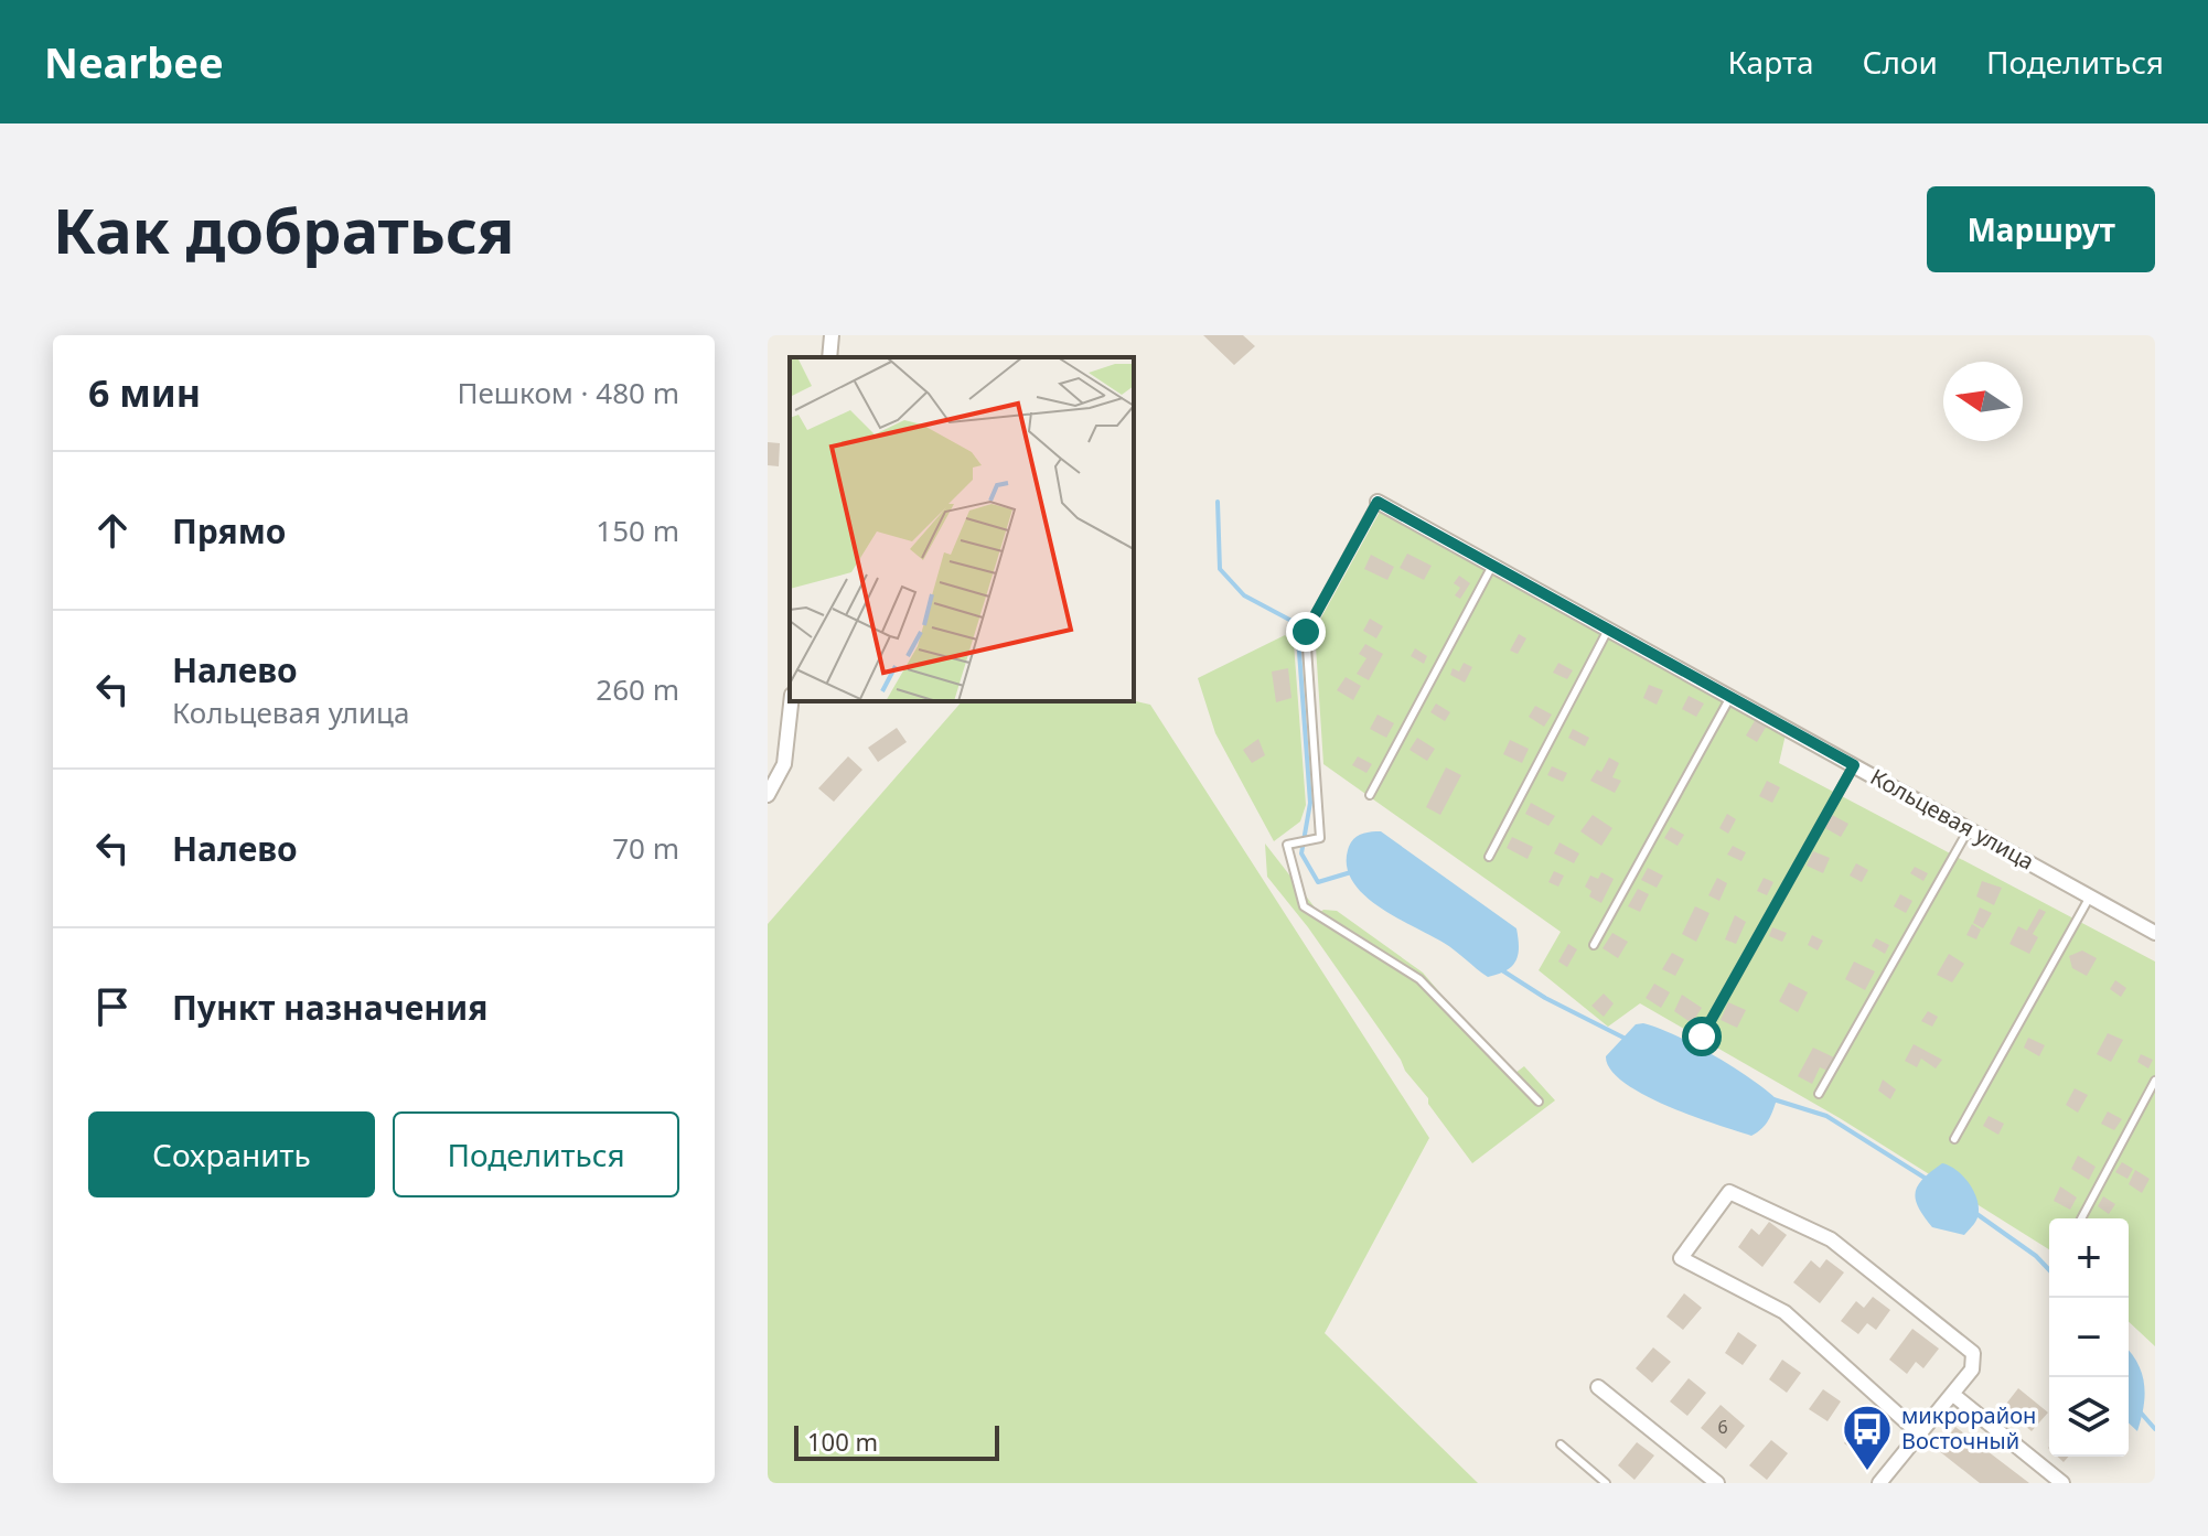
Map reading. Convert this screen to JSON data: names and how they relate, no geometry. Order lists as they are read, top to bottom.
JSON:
{
  "streets": {
    "street": ["Кольцевая улица"]
  },
  "places": {
    "bus stop": ["микрорайон Восточный"]
  },
  "house_numbers": ["6"],
  "scale_bar": "100 m",
  "north": "left",
  "page": {
    "header": "Nearbee",
    "nav": ["Карта", "Слои", "Поделиться"],
    "buttons": [
      "Маршрут",
      ["Сохранить", "Поделиться"]
    ],
    "title": "Как добраться",
    "heading": ["6 мин", "Пешком · 480 m"],
    "list": [
      ["Прямо", "150 m"],
      ["Налево", "Кольцевая улица", "260 m"],
      ["Налево", "70 m"],
      "Пункт назначения"
    ],
    "map_buttons": ["+", "−"],
    "scale": "100 m"
  }
}
